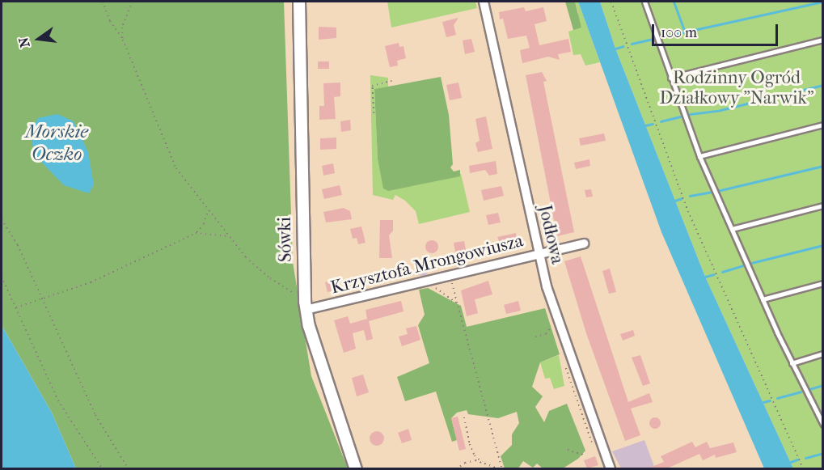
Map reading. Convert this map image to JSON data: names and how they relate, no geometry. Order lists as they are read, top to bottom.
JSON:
{
  "streets": {
    "street": ["Jodłowa", "Sówki", "Krzysztofa Mrongowiusza"]
  },
  "crossings": [
    ["Jodłowa", "Krzysztofa Mrongowiusza"],
    ["Sówki", "Krzysztofa Mrongowiusza"]
  ],
  "water": ["Morskie Oczko"],
  "parks": ["Rodzinny Ogród Działkowy \"Narwik\""],
  "scale_bar": "100 m",
  "north": "left"
}
